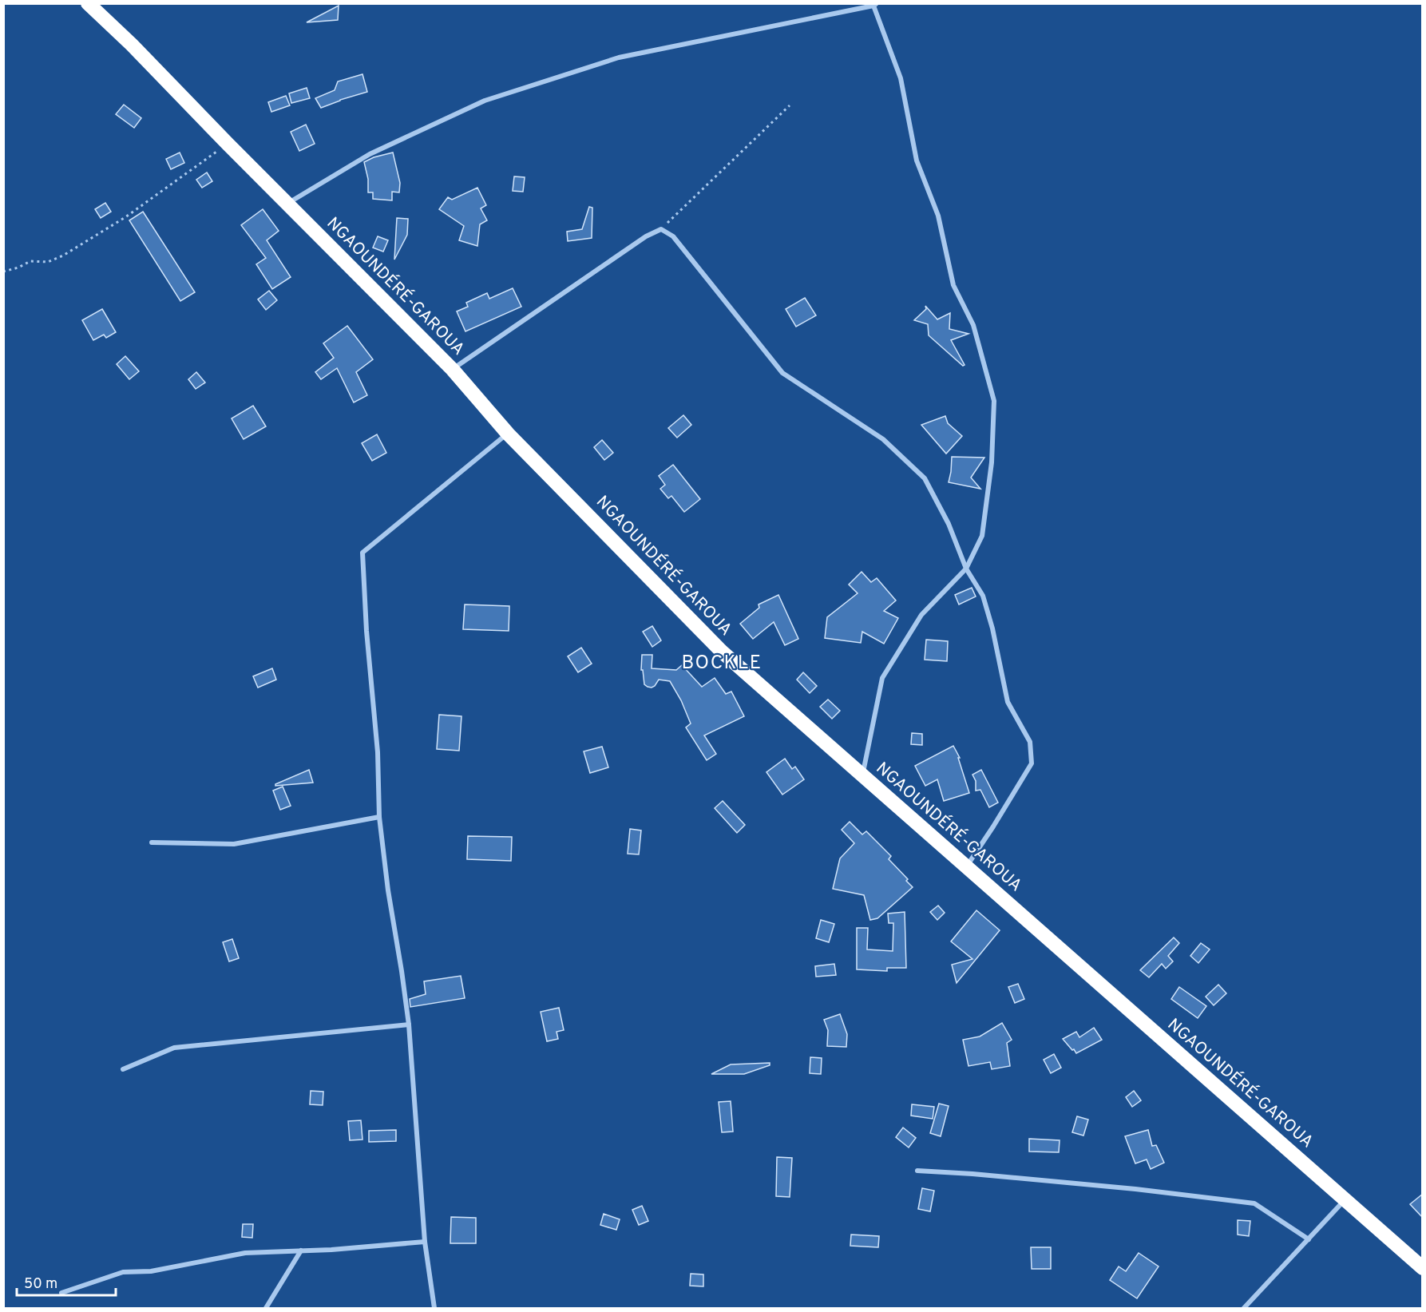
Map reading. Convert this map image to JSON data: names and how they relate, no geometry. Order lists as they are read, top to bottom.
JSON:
{
  "streets": {
    "highway": ["NGAOUNDÉRÉ-GAROUA"]
  },
  "districts": ["BOCKLE"],
  "scale_bar": "50 m"
}
